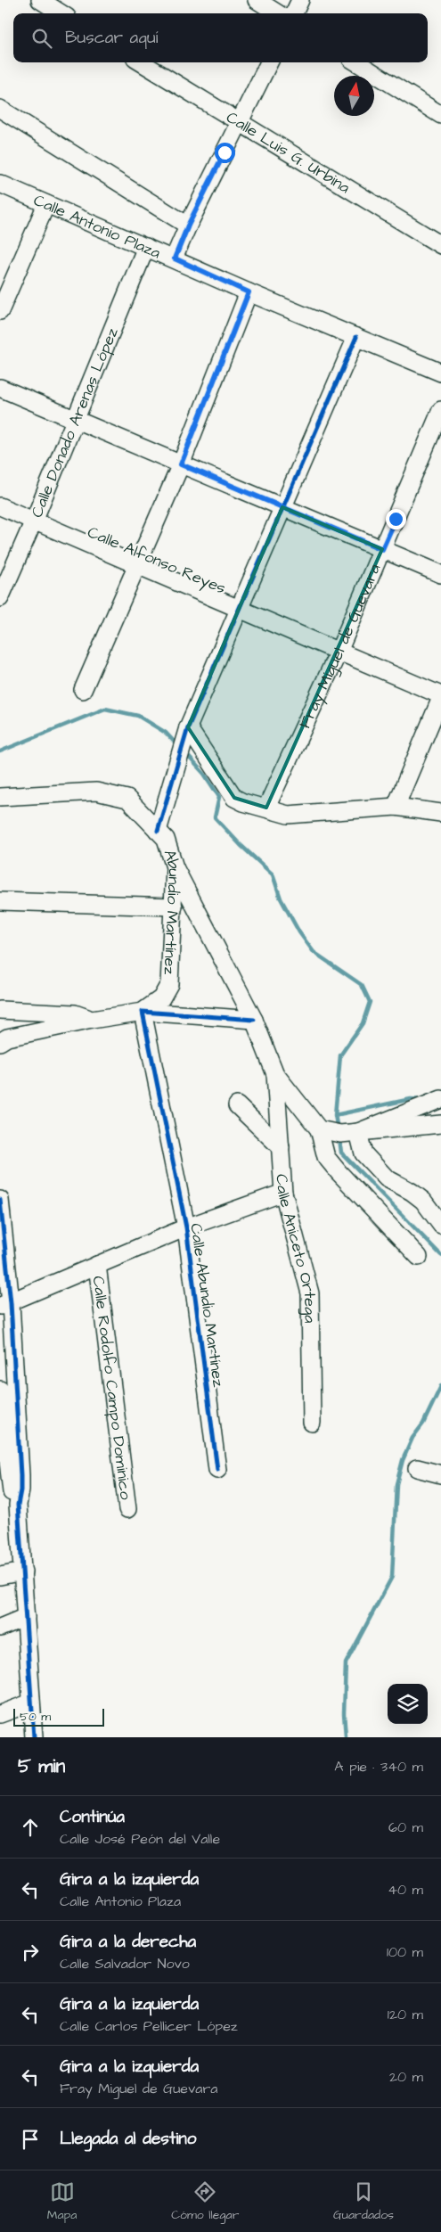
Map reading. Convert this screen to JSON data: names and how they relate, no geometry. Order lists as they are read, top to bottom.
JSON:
{
  "streets": {
    "street": [
      "Calle Luis G. Urbina",
      "Calle Antonio Plaza",
      "Calle Donado Arenas López",
      "Calle Alfonso Reyes",
      "Fray Miguel de Guevara",
      "Abundio Martínez",
      "Calle Aniceto Ortega",
      "Calle Abundio Martínez",
      "Calle Rodolfo Campo Dominico"
    ]
  },
  "crossings": [
    ["Calle Antonio Plaza", "Calle Donado Arenas López"],
    ["Calle Donado Arenas López", "Calle Alfonso Reyes"],
    ["Calle Alfonso Reyes", "Fray Miguel de Guevara"],
    ["Abundio Martínez", "Calle Abundio Martínez"]
  ],
  "scale_bar": "50 m",
  "north": "top",
  "page": {
    "search": "Buscar aquí",
    "scale": "50 m",
    "heading": ["5 min", "A pie · 340 m"],
    "list": [
      ["Continúa", "Calle José Peón del Valle", "60 m"],
      ["Gira a la izquierda", "Calle Antonio Plaza", "40 m"],
      ["Gira a la derecha", "Calle Salvador Novo", "100 m"],
      ["Gira a la izquierda", "Calle Carlos Pellicer López", "120 m"],
      ["Gira a la izquierda", "Fray Miguel de Guevara", "20 m"],
      "Llegada al destino"
    ],
    "nav": ["Mapa", "Cómo llegar", "Guardados"]
  }
}
